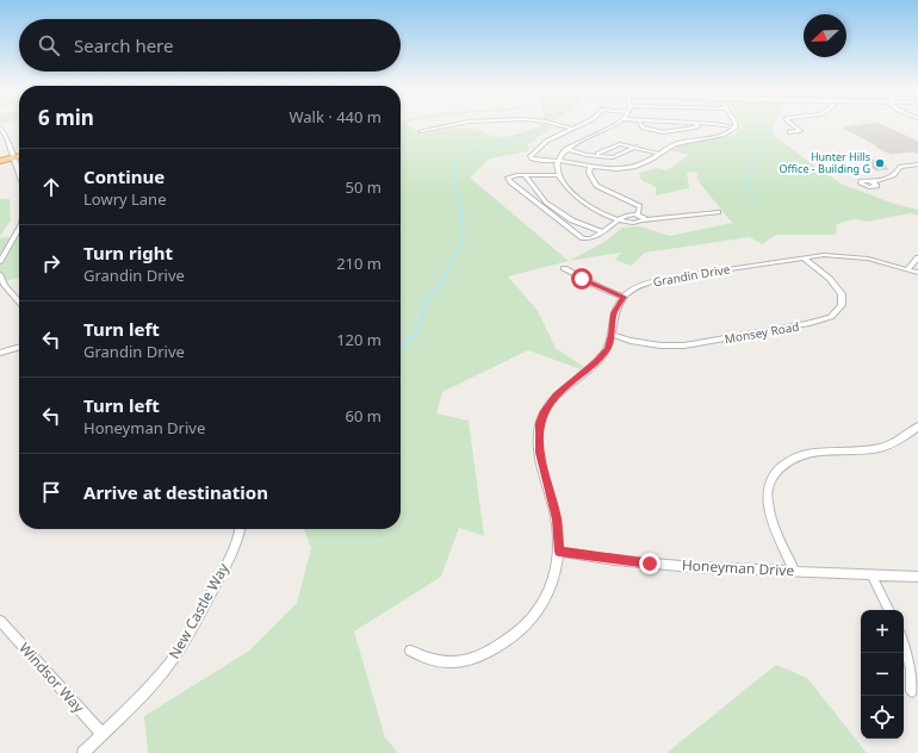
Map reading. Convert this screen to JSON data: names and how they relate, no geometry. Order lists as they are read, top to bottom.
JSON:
{
  "streets": {
    "street": [
      "Grandin Drive",
      "Monsey Road",
      "Honeyman Drive",
      "New Castle Way",
      "Windsor Way"
    ]
  },
  "crossings": [
    ["Grandin Drive", "Monsey Road"],
    ["New Castle Way", "Windsor Way"]
  ],
  "places": ["Hunter Hills Office - Building G"],
  "north": "bottom left",
  "page": {
    "search": "Search here",
    "heading": ["6 min", "Walk · 440 m"],
    "list": [
      ["Continue", "Lowry Lane", "50 m"],
      ["Turn right", "Grandin Drive", "210 m"],
      ["Turn left", "Grandin Drive", "120 m"],
      ["Turn left", "Honeyman Drive", "60 m"],
      "Arrive at destination"
    ],
    "map_buttons": ["+", "−"]
  }
}
